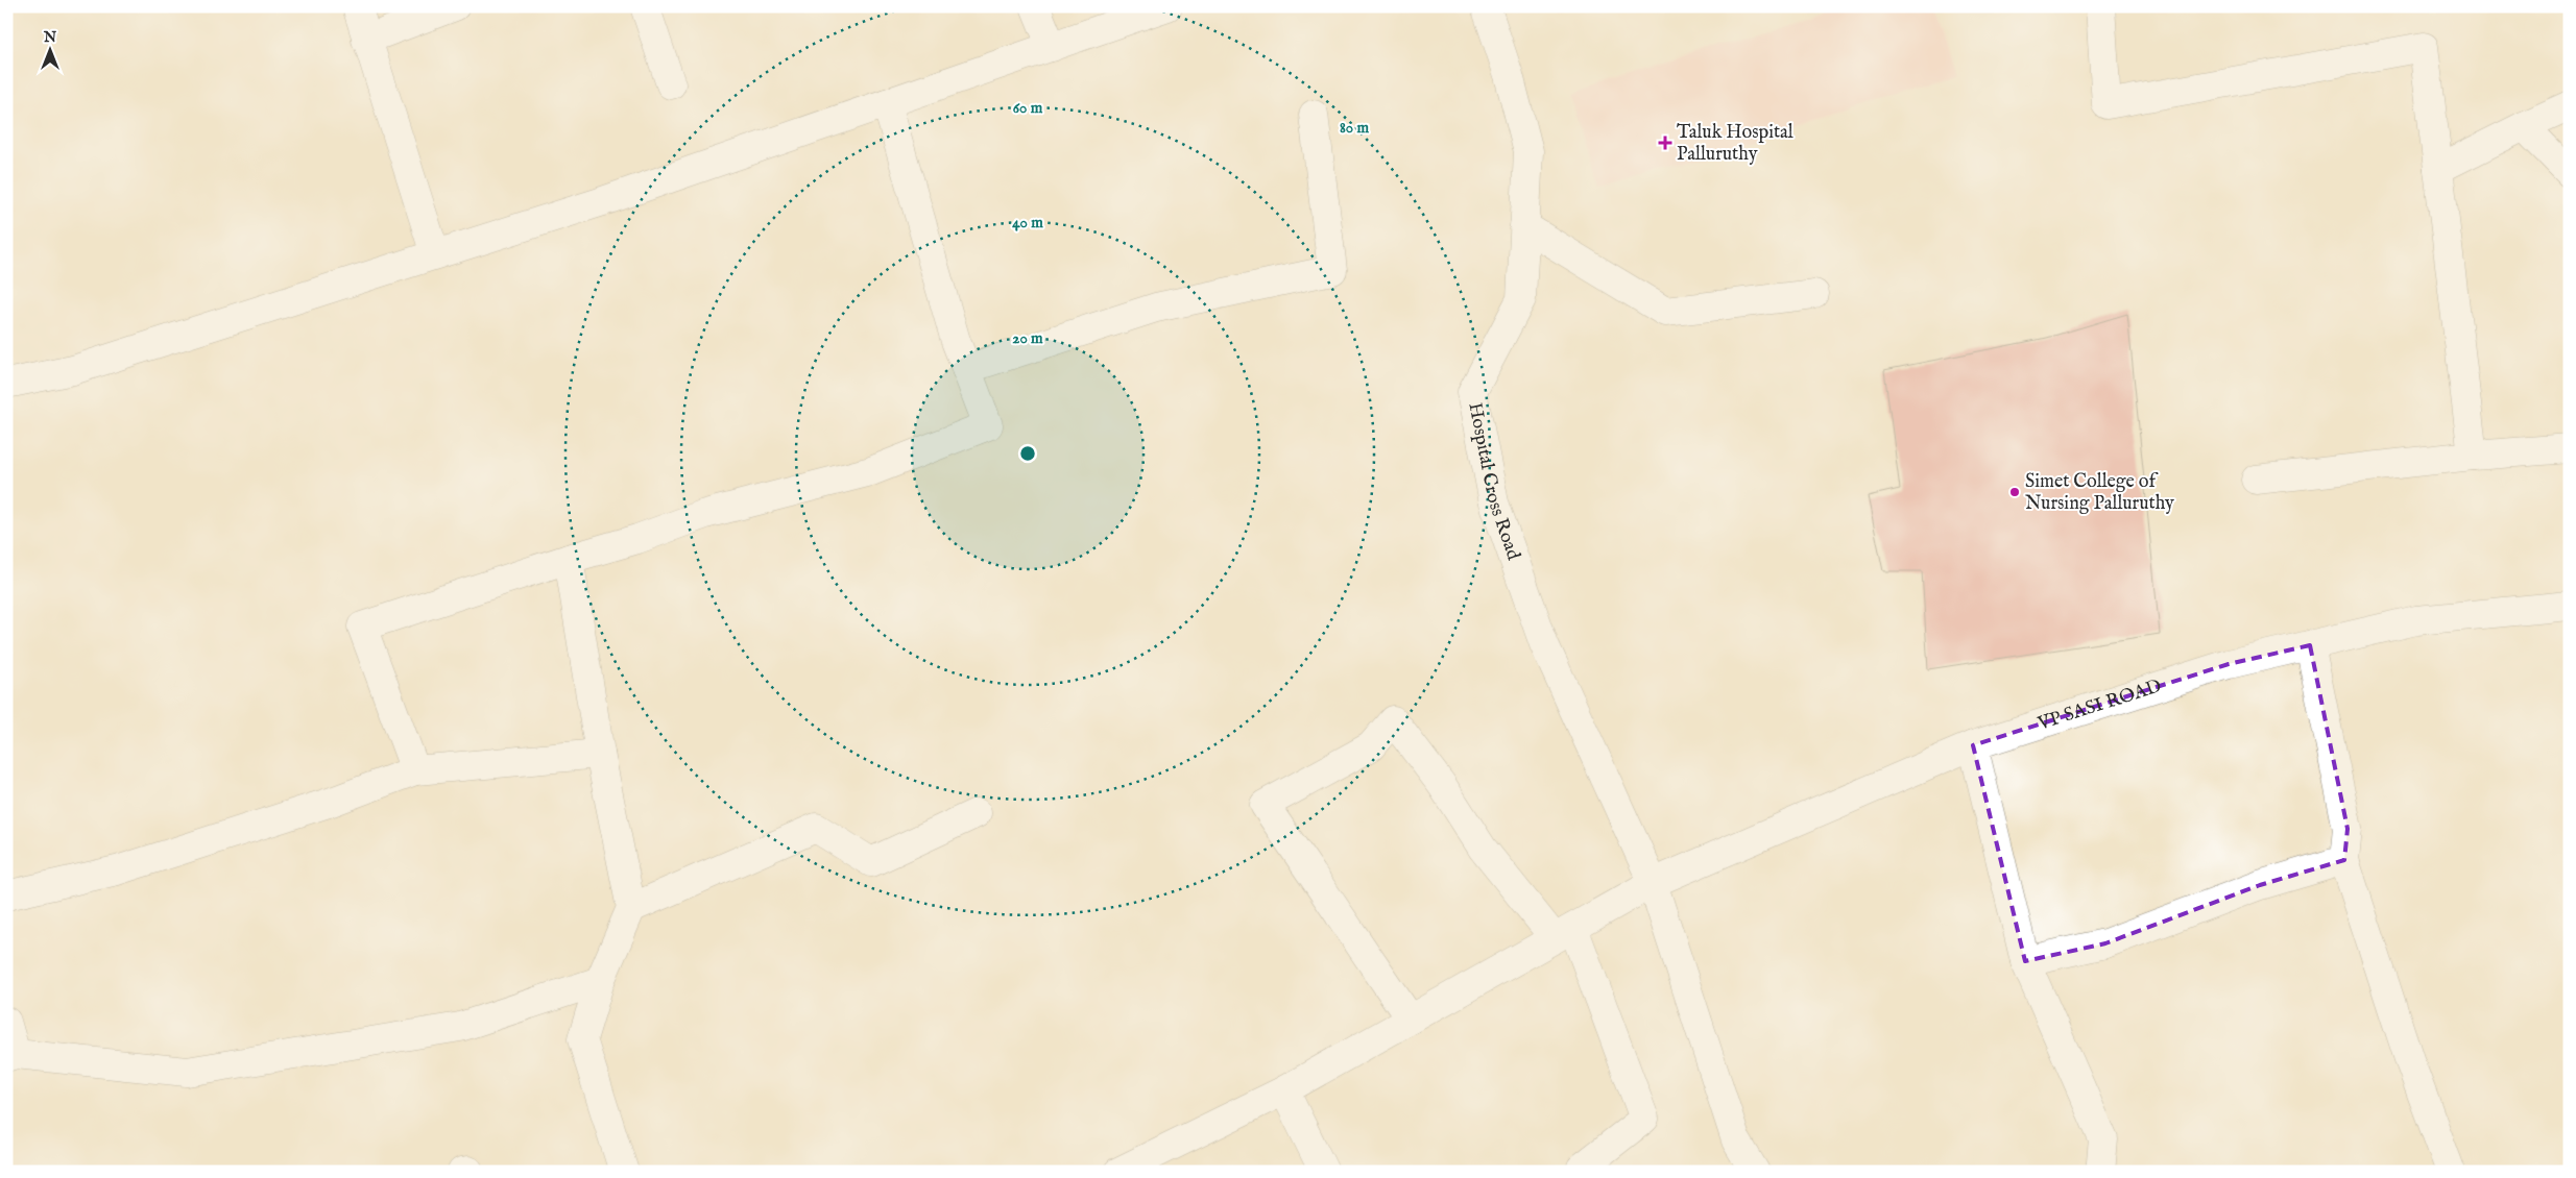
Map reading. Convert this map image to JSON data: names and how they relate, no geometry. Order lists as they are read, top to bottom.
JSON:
{
  "streets": {
    "street": ["Hospital Cross Road", "VP SASI ROAD"]
  },
  "crossings": [
    ["Hospital Cross Road", "VP SASI ROAD"]
  ],
  "places": {
    "health": ["Taluk Hospital Palluruthy"],
    "other": ["Simet College of Nursing Palluruthy"]
  },
  "north": "top",
  "rings": [
    "60 m",
    "80 m",
    "40 m",
    "20 m"
  ]
}
